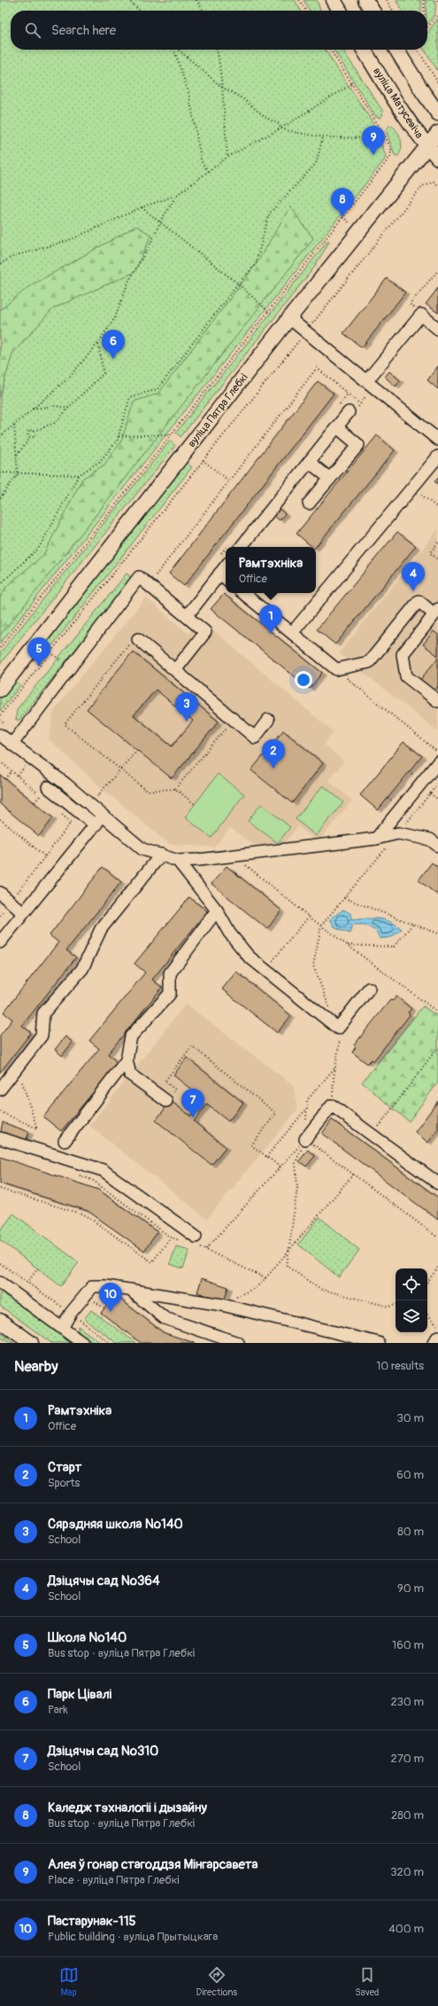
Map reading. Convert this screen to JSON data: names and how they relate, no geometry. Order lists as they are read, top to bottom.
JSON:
{
  "streets": {
    "main road": ["вуліца Матусевіча", "вуліца Пятра Глебкі"]
  },
  "crossings": [
    ["вуліца Матусевіча", "вуліца Пятра Глебкі"]
  ],
  "page": {
    "search": "Search here",
    "pins": [
      "9",
      "8",
      "6",
      "4",
      "1",
      "5",
      "3",
      "2",
      "7",
      "10"
    ],
    "popup": ["Рамтэхніка", "Office"],
    "heading": ["Nearby", "10 results"],
    "list": [
      {
        "mark": "1",
        "name": "Рамтэхніка",
        "note": "Office",
        "value": "30 m"
      },
      {
        "mark": "2",
        "name": "Старт",
        "note": "Sports",
        "value": "60 m"
      },
      {
        "mark": "3",
        "name": "Сярэдняя школа №140",
        "note": "School",
        "value": "80 m"
      },
      {
        "mark": "4",
        "name": "Дзіцячы сад №364",
        "note": "School",
        "value": "90 m"
      },
      {
        "mark": "5",
        "name": "Школа №140",
        "note": "Bus stop · вуліца Пятра Глебкі",
        "value": "160 m"
      },
      {
        "mark": "6",
        "name": "Парк Цівалі",
        "note": "Park",
        "value": "230 m"
      },
      {
        "mark": "7",
        "name": "Дзіцячы сад №310",
        "note": "School",
        "value": "270 m"
      },
      {
        "mark": "8",
        "name": "Каледж тэхналогіі і дызайну",
        "note": "Bus stop · вуліца Пятра Глебкі",
        "value": "280 m"
      },
      {
        "mark": "9",
        "name": "Алея ў гонар стагоддзя Мінгарсавета",
        "note": "Place · вуліца Пятра Глебкі",
        "value": "320 m"
      },
      {
        "mark": "10",
        "name": "Пастарунак-115",
        "note": "Public building · вуліца Прытыцкага",
        "value": "400 m"
      }
    ],
    "nav": ["Map", "Directions", "Saved"]
  }
}
